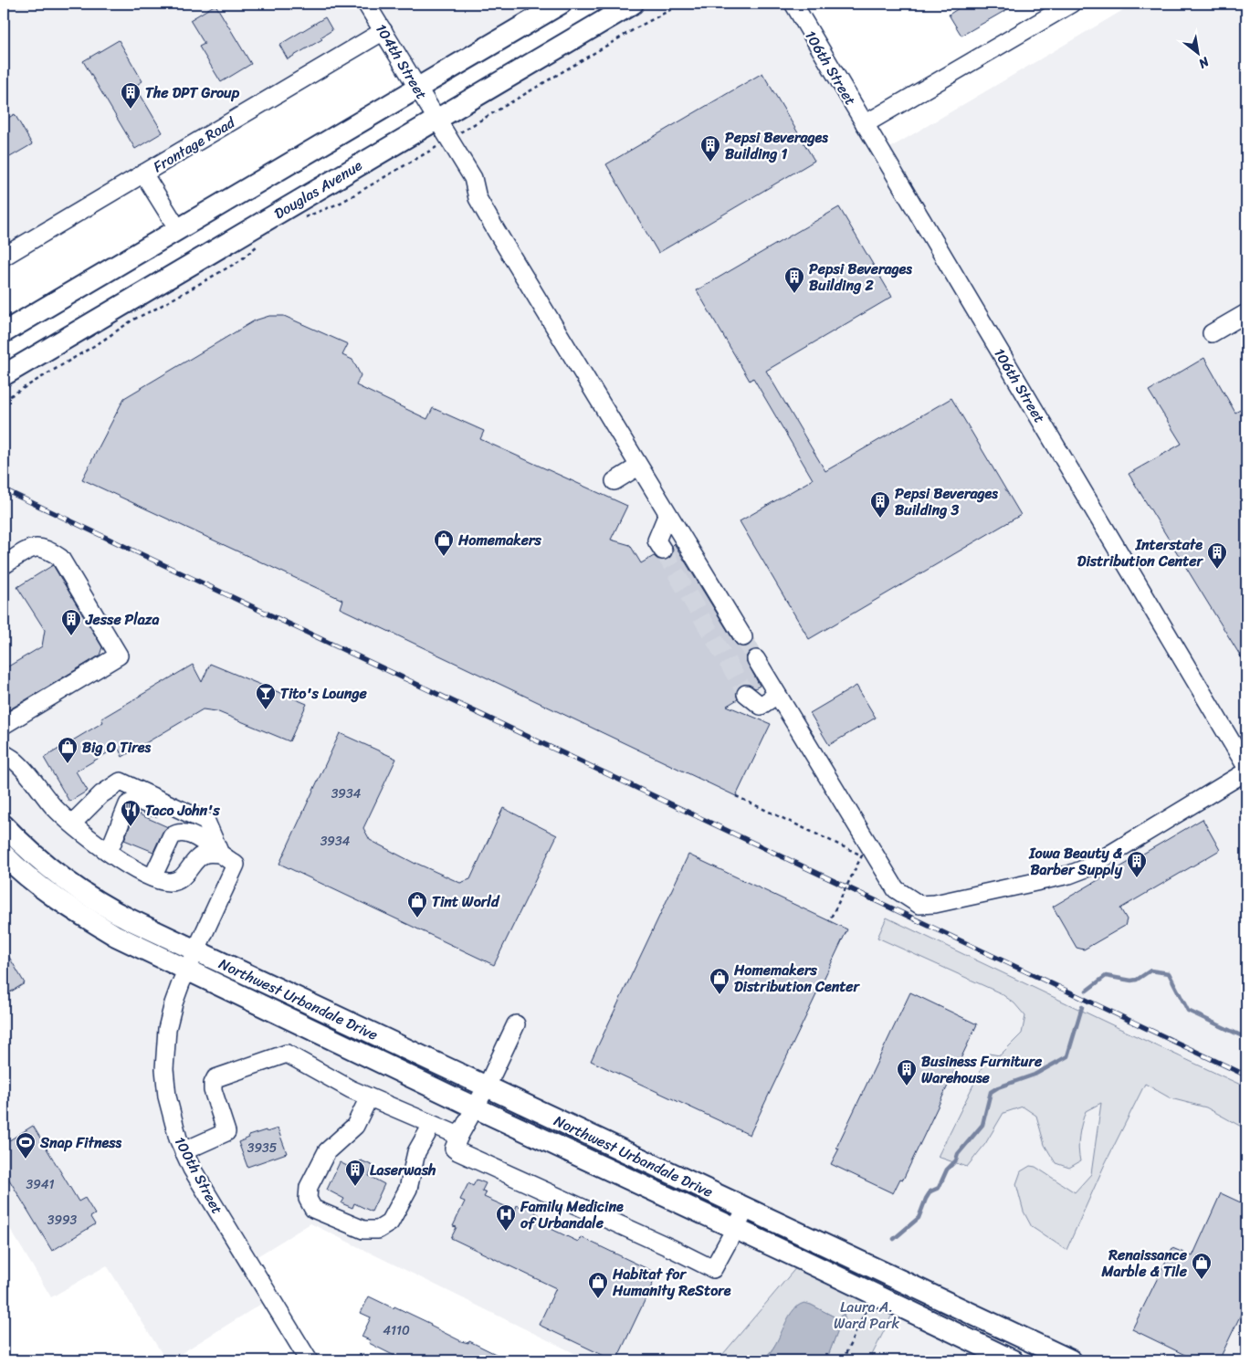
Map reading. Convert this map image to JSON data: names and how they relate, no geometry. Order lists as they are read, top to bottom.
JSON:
{
  "streets": {
    "main road": ["Douglas Avenue", "Northwest Urbandale Drive"],
    "street": [
      "104th Street",
      "106th Street",
      "Frontage Road",
      "100th Street"
    ]
  },
  "crossings": [
    ["104th Street", "Frontage Road"],
    ["104th Street", "Douglas Avenue"],
    ["Northwest Urbandale Drive", "100th Street"]
  ],
  "parks": ["Laura A. Ward Park"],
  "places": {
    "building": [
      "The DPT Group",
      "Pepsi Beverages Building 1",
      "Pepsi Beverages Building 2",
      "Pepsi Beverages Building 3",
      "Interstate Distribution Center",
      "Jesse Plaza",
      "Iowa Beauty & Barber Supply",
      "Business Furniture Warehouse",
      "Laserwash"
    ],
    "shop": [
      "Homemakers",
      "Big O Tires",
      "Tint World",
      "Homemakers Distribution Center",
      "Renaissance Marble & Tile",
      "Habitat for Humanity ReStore"
    ],
    "bar": ["Tito's Lounge"],
    "restaurant": ["Taco John's"],
    "sports": ["Snap Fitness"],
    "hospital": ["Family Medicine of Urbandale"]
  },
  "house_numbers": [
    "3934",
    "3934",
    "3935",
    "3941",
    "3993",
    "4110"
  ],
  "north": "bottom right"
}
